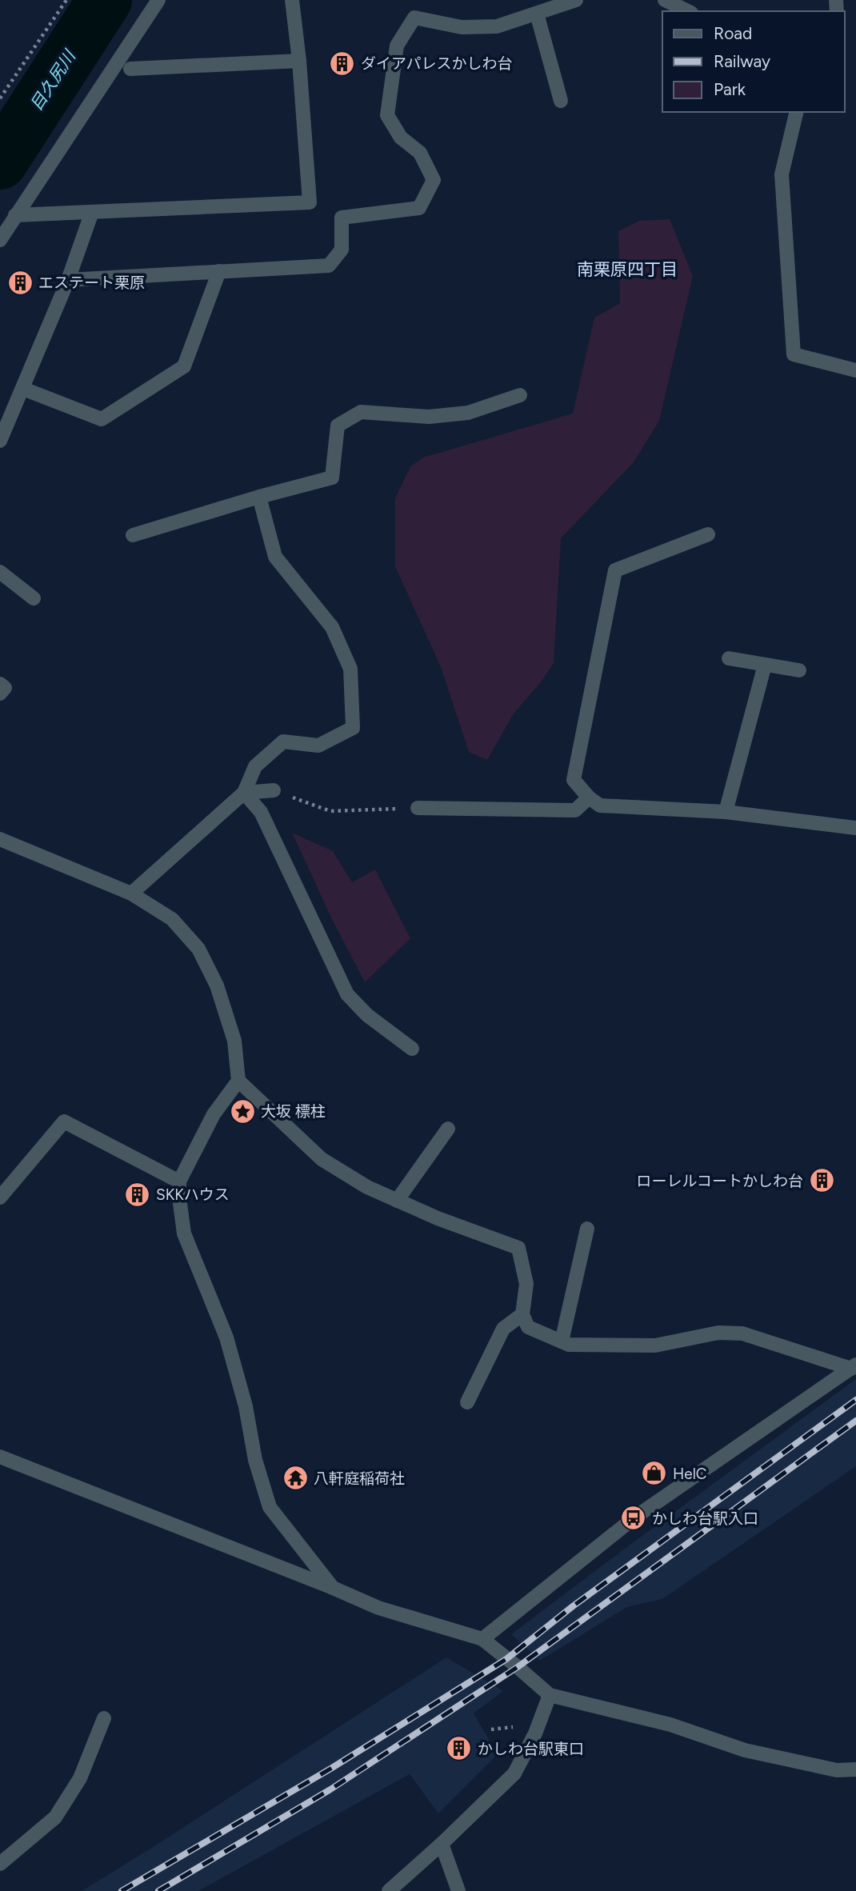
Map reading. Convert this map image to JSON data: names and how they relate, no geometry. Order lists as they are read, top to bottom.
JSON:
{
  "districts": ["南栗原四丁目"],
  "water": ["目久尻川"],
  "places": {
    "building": [
      "ダイアパレスかしわ台",
      "エステート栗原",
      "ローレルコートかしわ台",
      "SKKハウス",
      "かしわ台駅東口"
    ],
    "place": ["大坂 標柱"],
    "shop": ["HelC"],
    "temple": ["八軒庭稲荷社"],
    "bus stop": ["かしわ台駅入口"]
  },
  "legend": ["Road", "Railway", "Park"]
}
